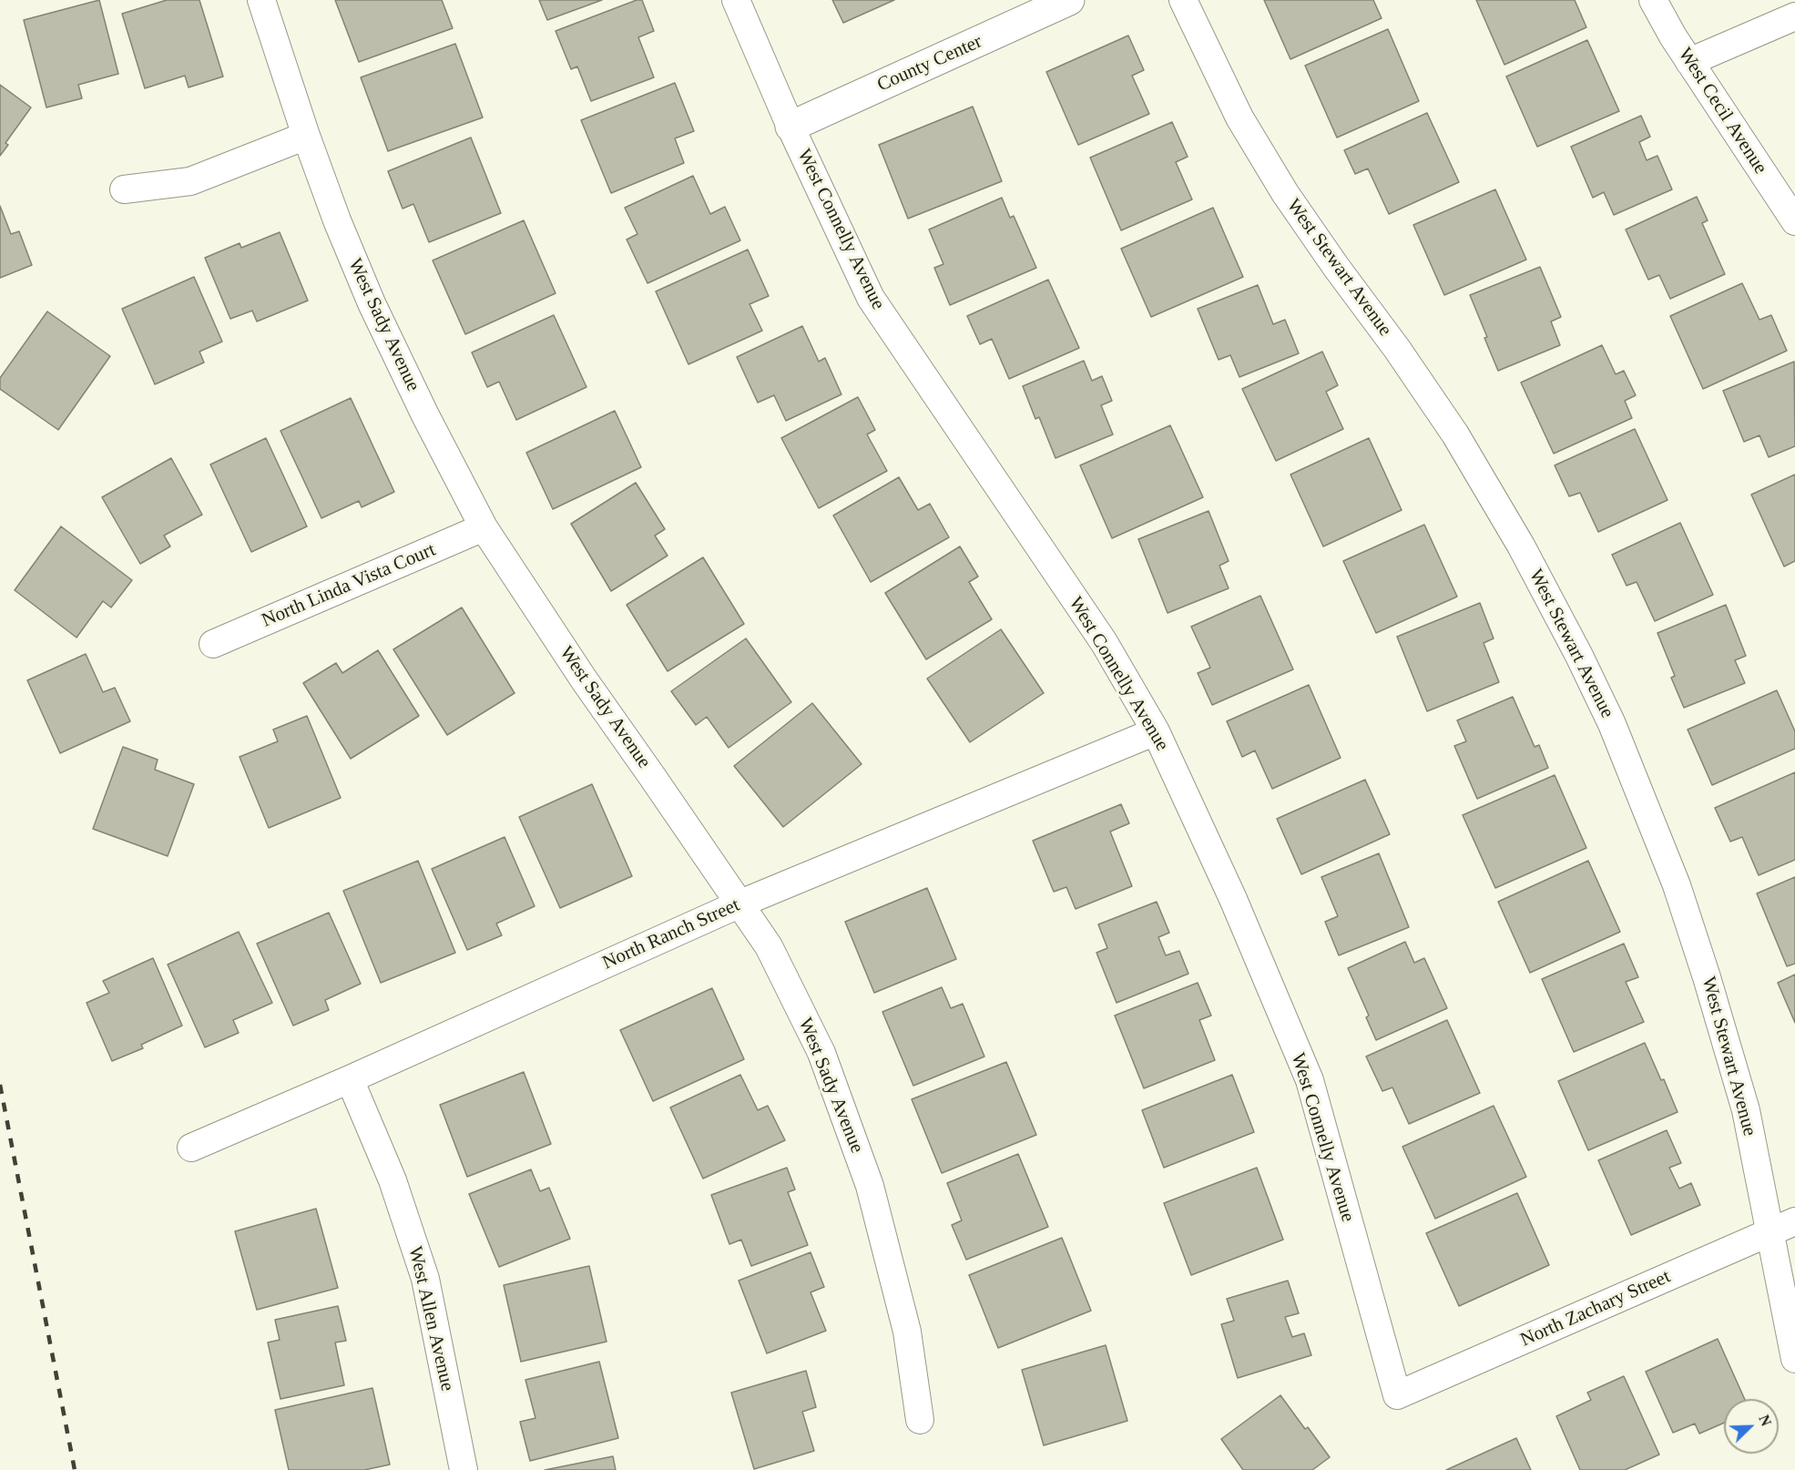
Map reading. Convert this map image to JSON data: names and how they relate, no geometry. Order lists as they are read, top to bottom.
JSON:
{
  "streets": {
    "street": [
      "County Center",
      "West Cecil Avenue",
      "West Connelly Avenue",
      "West Stewart Avenue",
      "West Sady Avenue",
      "North Linda Vista Court",
      "North Ranch Street",
      "North Zachary Street",
      "West Allen Avenue"
    ]
  },
  "crossings": [
    ["County Center", "West Connelly Avenue"],
    ["West Connelly Avenue", "North Ranch Street"],
    ["West Connelly Avenue", "North Zachary Street"],
    ["West Stewart Avenue", "North Zachary Street"],
    ["West Sady Avenue", "North Linda Vista Court"],
    ["West Sady Avenue", "North Ranch Street"],
    ["North Ranch Street", "West Allen Avenue"]
  ],
  "north": "top right"
}
